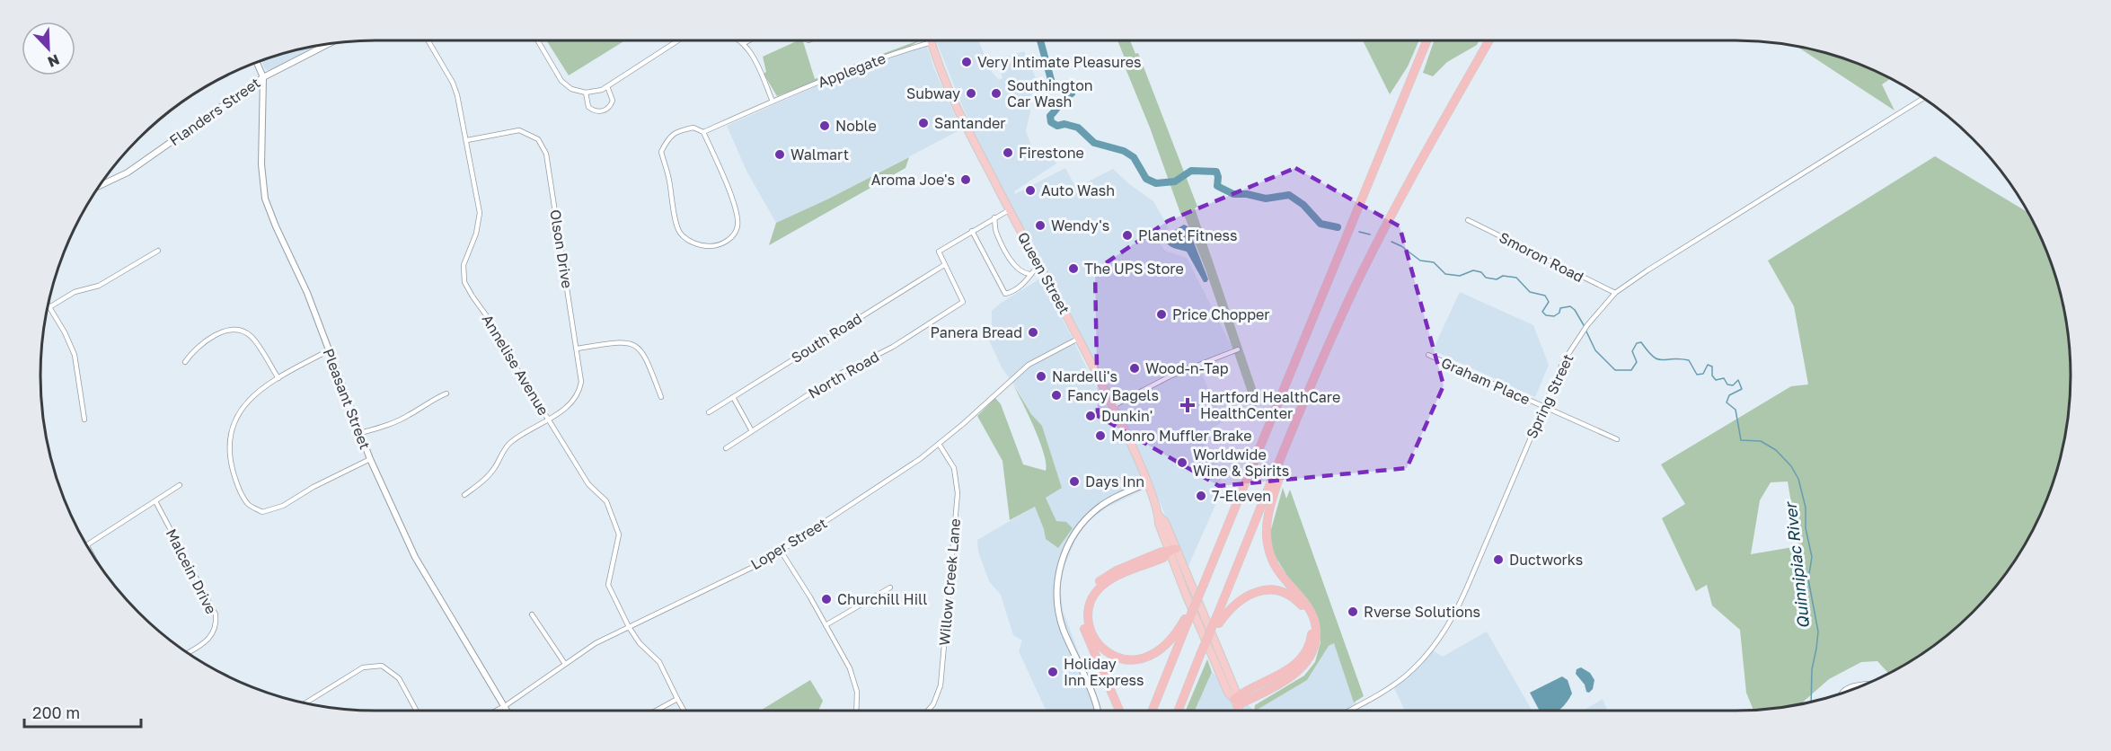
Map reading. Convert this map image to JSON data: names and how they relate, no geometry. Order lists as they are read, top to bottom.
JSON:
{
  "streets": {
    "highway": ["Queen Street"],
    "street": [
      "Applegate",
      "Flanders Street",
      "Olson Drive",
      "Smoron Road",
      "South Road",
      "Annelise Avenue",
      "North Road",
      "Graham Place",
      "Spring Street",
      "Pleasant Street",
      "Loper Street",
      "Malcein Drive",
      "Willow Creek Lane"
    ]
  },
  "crossings": [
    ["Applegate", "Queen Street"],
    ["Flanders Street", "Pleasant Street"],
    ["Olson Drive", "Annelise Avenue"],
    ["Smoron Road", "Spring Street"],
    ["Queen Street", "Loper Street"],
    ["South Road", "North Road"],
    ["Annelise Avenue", "Loper Street"],
    ["Graham Place", "Spring Street"],
    ["Pleasant Street", "Loper Street"],
    ["Loper Street", "Willow Creek Lane"]
  ],
  "water": ["Quinnipiac River"],
  "places": {
    "other": [
      "Very Intimate Pleasures",
      "Subway",
      "Southington Car Wash",
      "Santander",
      "Noble",
      "Firestone",
      "Walmart",
      "Aroma Joe's",
      "Auto Wash",
      "Wendy's",
      "Planet Fitness",
      "The UPS Store",
      "Price Chopper",
      "Panera Bread",
      "Wood-n-Tap",
      "Nardelli's",
      "Fancy Bagels",
      "Dunkin'",
      "Monro Muffler Brake",
      "Worldwide Wine & Spirits",
      "Days Inn",
      "7-Eleven",
      "Ductworks",
      "Churchill Hill",
      "Rverse Solutions",
      "Holiday Inn Express"
    ],
    "health": ["Hartford HealthCare HealthCenter"]
  },
  "scale_bar": "200 m",
  "north": "bottom right"
}
